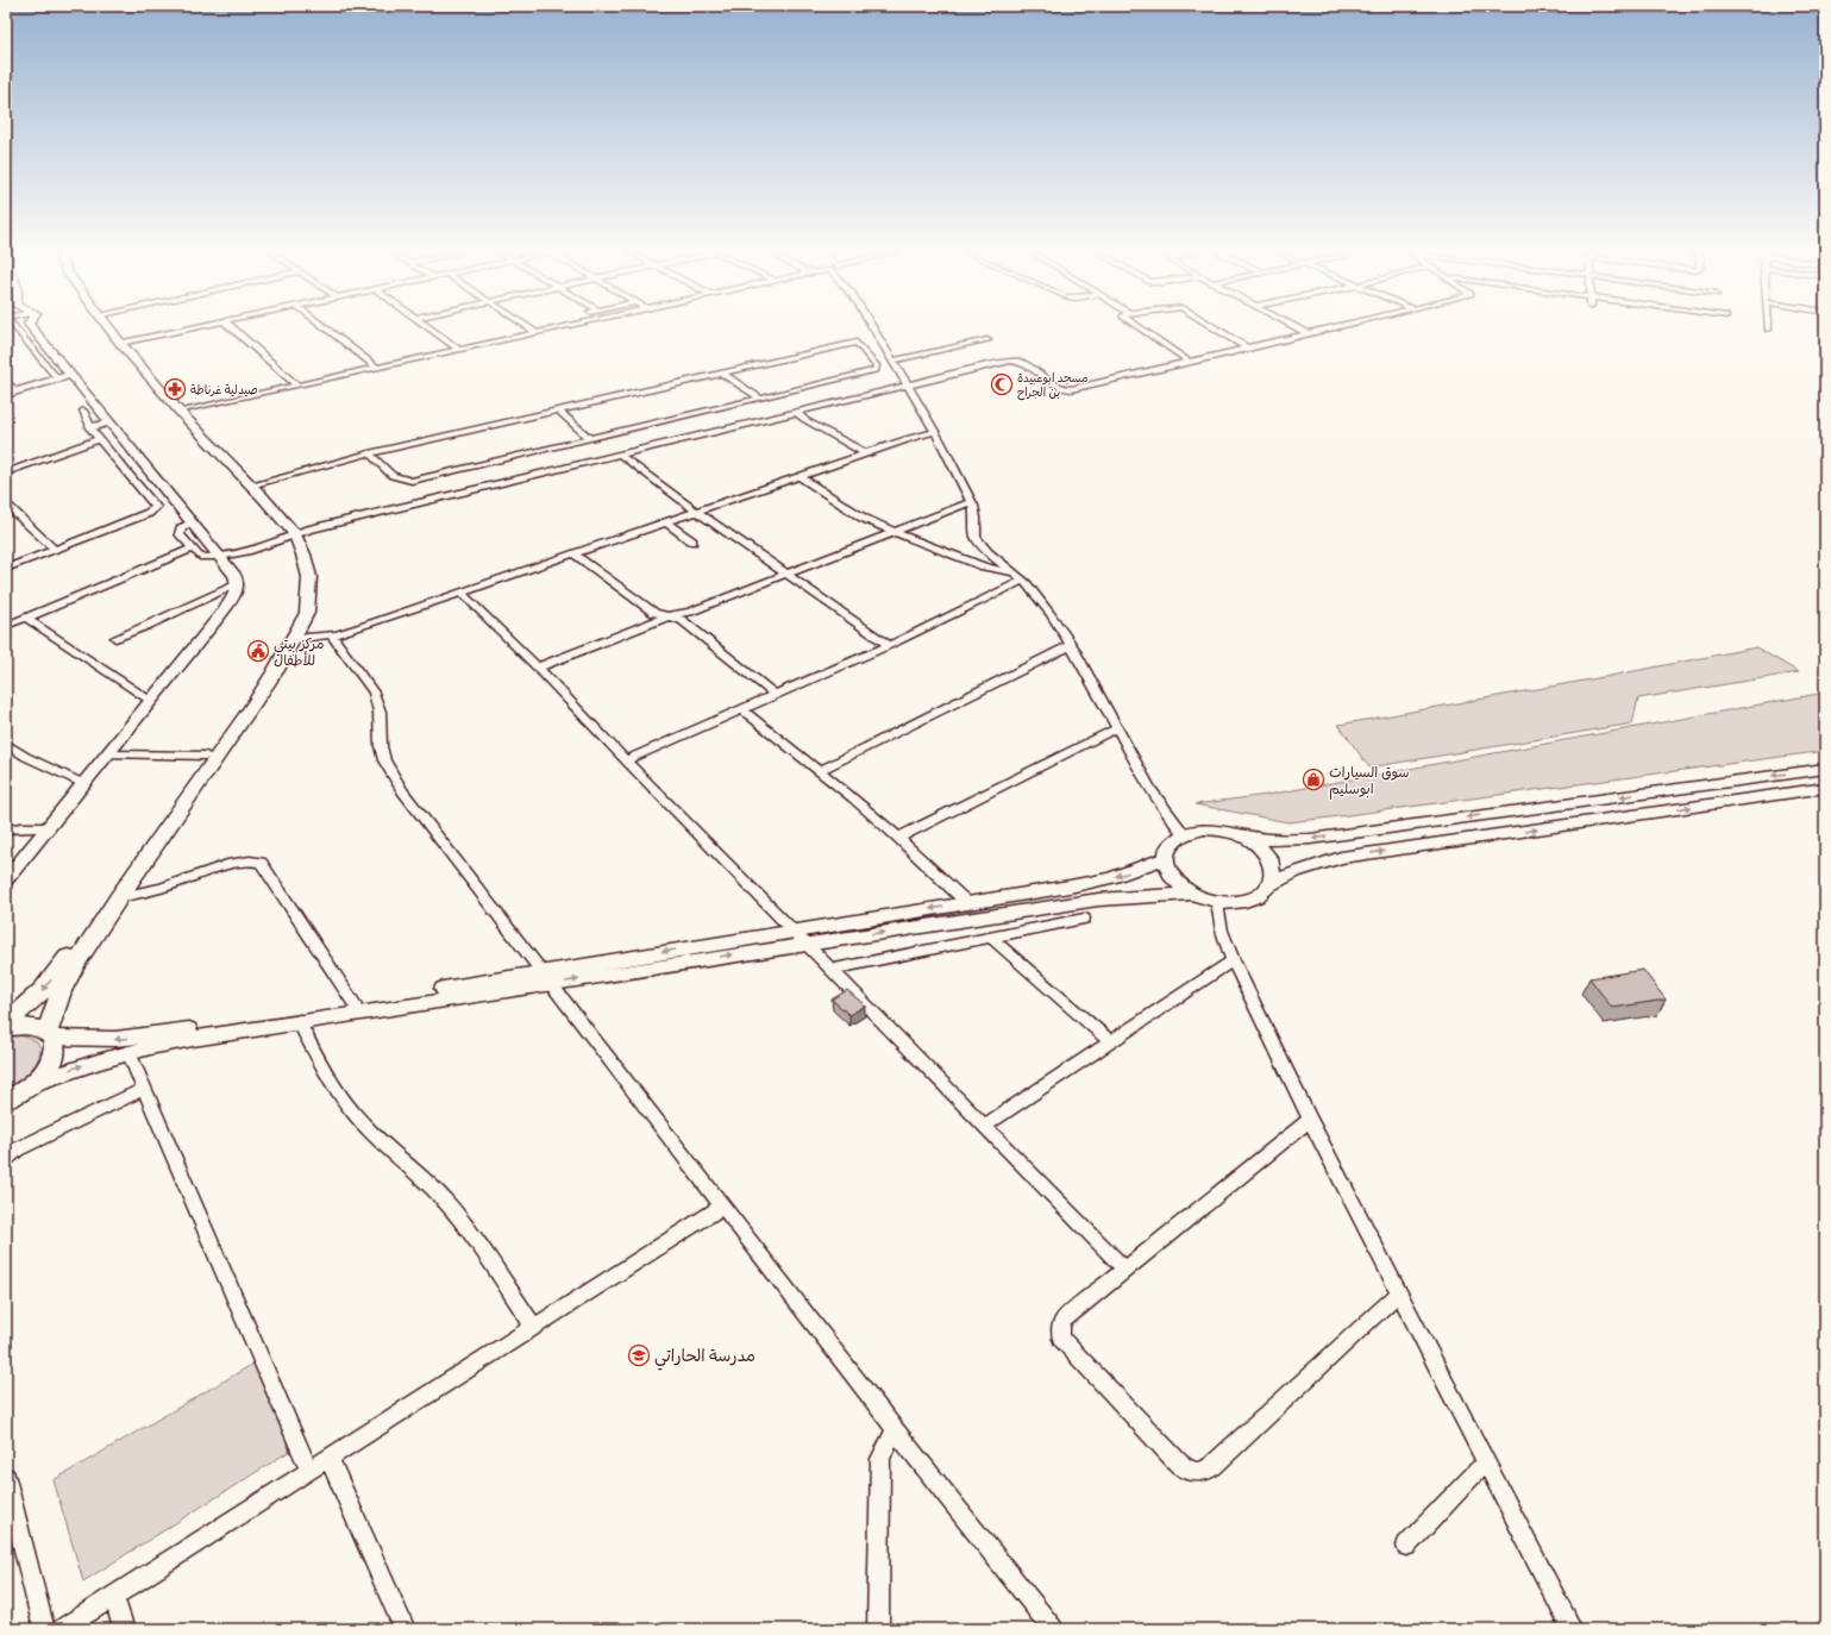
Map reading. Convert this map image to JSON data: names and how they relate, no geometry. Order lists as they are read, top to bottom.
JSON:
{
  "places": {
    "mosque": ["مسجد ابوعبيدة بن الجراح"],
    "pharmacy": ["صيدلية غرناطة"],
    "public building": ["مركز بيتي للأطفال"],
    "shop": ["سوق السيارات ابوسليم"],
    "school or university": ["مدرسة الحاراتي"]
  }
}
